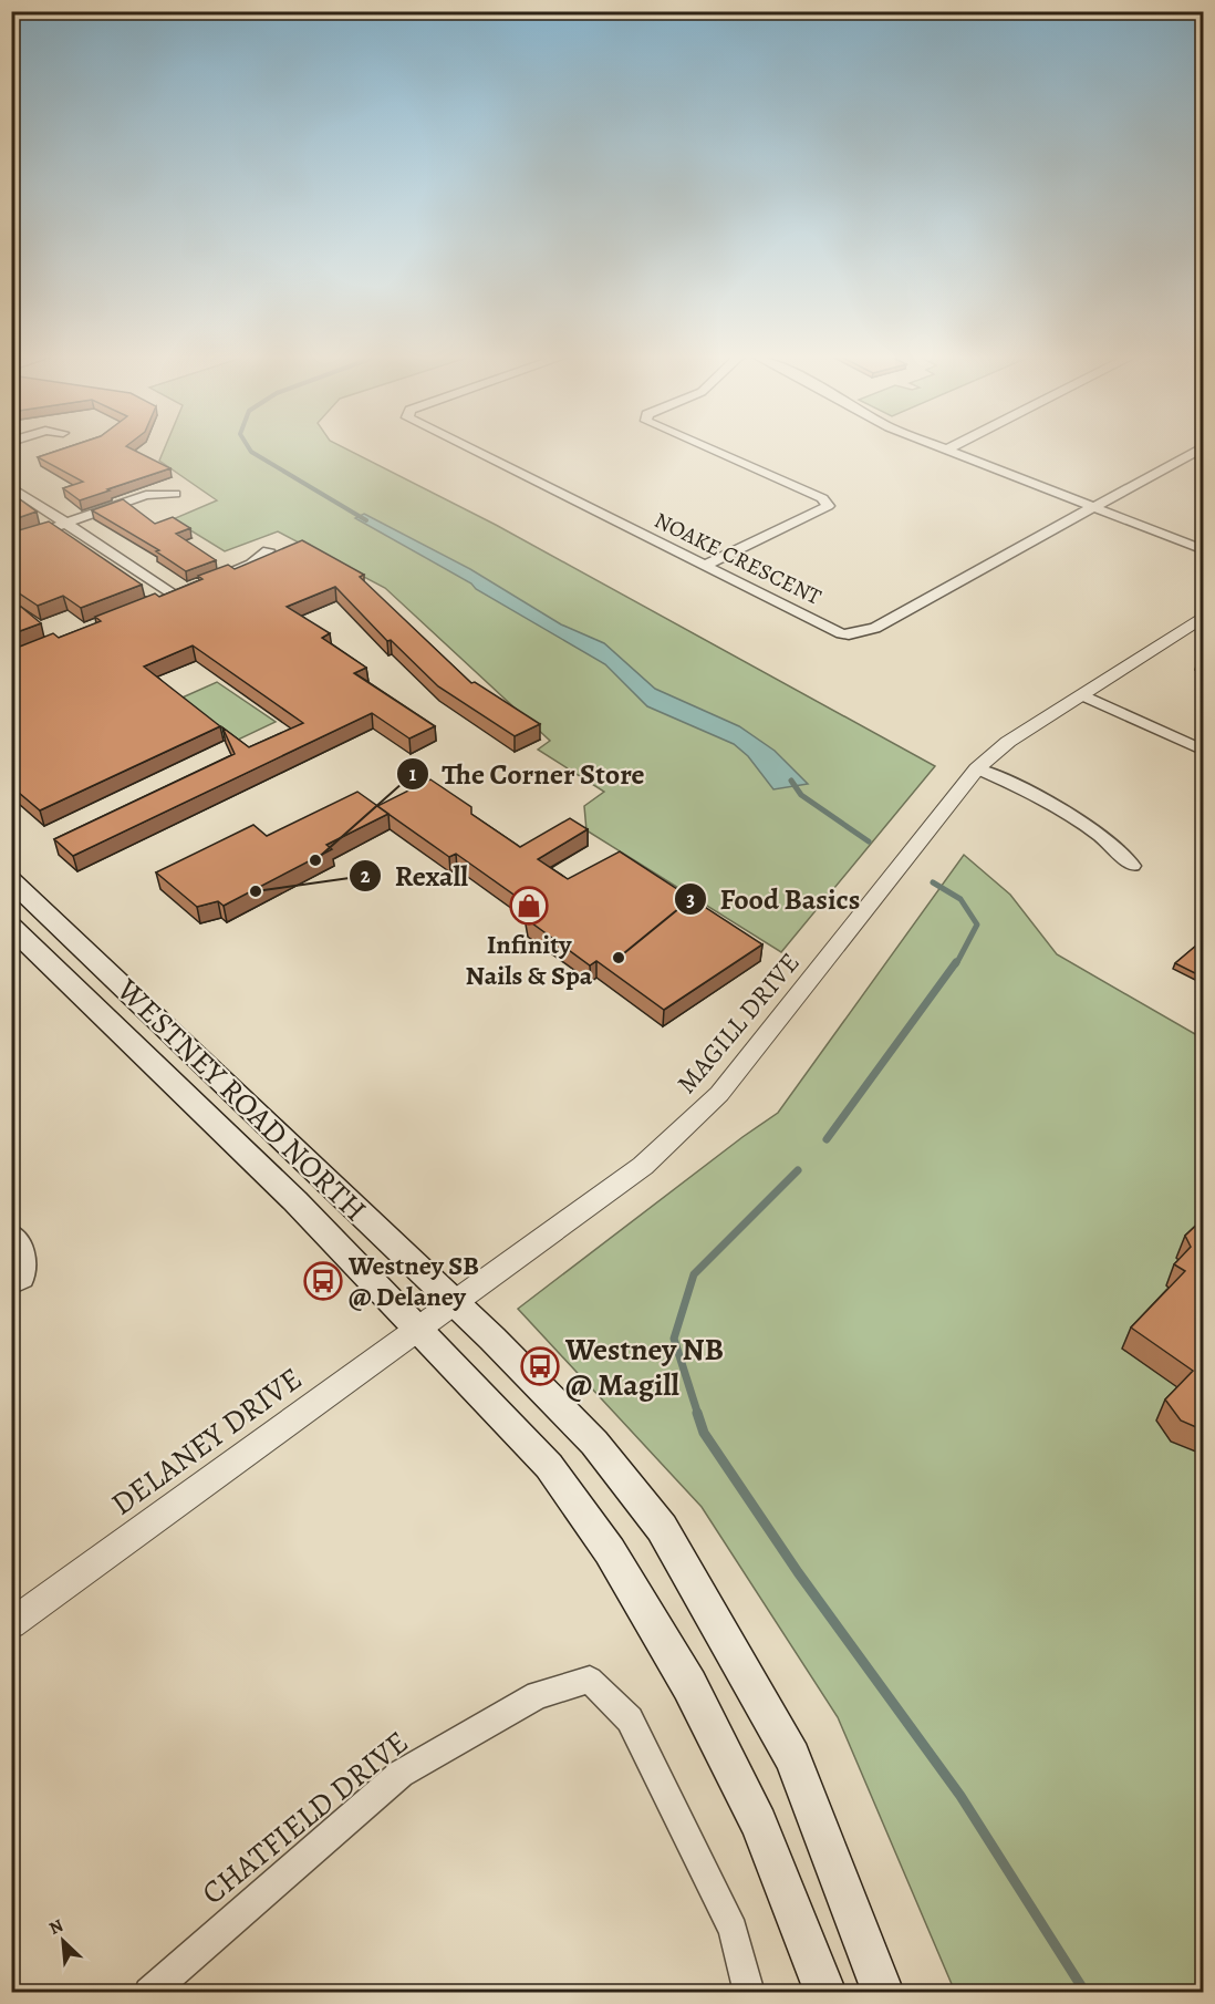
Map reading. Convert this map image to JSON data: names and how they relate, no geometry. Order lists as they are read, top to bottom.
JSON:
{
  "streets": {
    "main road": ["WESTNEY ROAD NORTH"],
    "street": [
      "NOAKE CRESCENT",
      "MAGILL DRIVE",
      "DELANEY DRIVE",
      "CHATFIELD DRIVE"
    ]
  },
  "crossings": [
    ["MAGILL DRIVE", "WESTNEY ROAD NORTH"],
    ["MAGILL DRIVE", "DELANEY DRIVE"],
    ["WESTNEY ROAD NORTH", "DELANEY DRIVE"]
  ],
  "places": {
    "other": ["The Corner Store", "Rexall", "Food Basics"],
    "shop": ["Infinity Nails & Spa"],
    "bus stop": ["Westney SB @ Delaney", "Westney NB @ Magill"]
  },
  "north": "top left"
}
